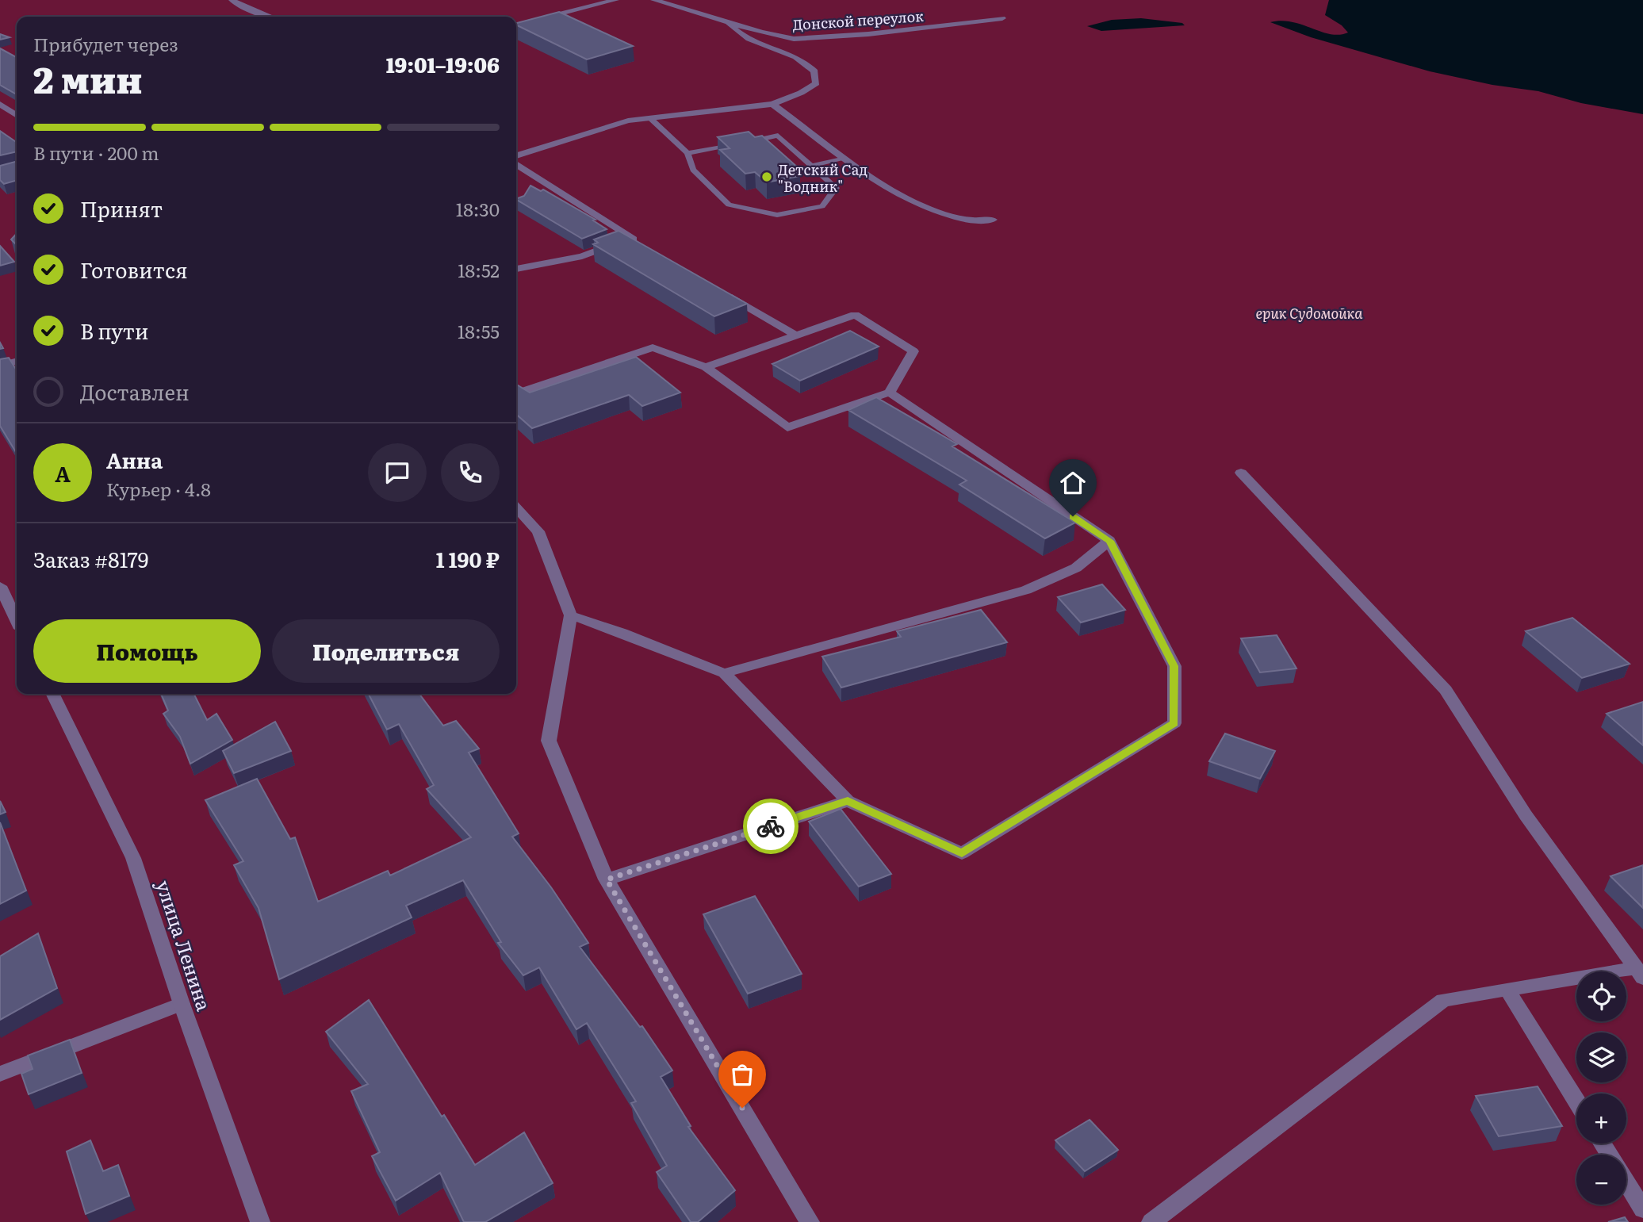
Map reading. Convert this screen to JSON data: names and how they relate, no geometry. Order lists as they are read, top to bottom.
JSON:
{
  "streets": {
    "street": ["Донской переулок", "улица Ленина"]
  },
  "parks": ["ерик Судомойка"],
  "places": ["Детский Сад \"Водник\""],
  "page": {
    "heading": ["2 мин", "Прибудет через", "19:01–19:06"],
    "panel": [
      "Анна",
      "Курьер · 4.8",
      "Заказ #8179",
      "1 190 ₽"
    ],
    "bar": "В пути · 200 m",
    "list": [
      ["Принят", "18:30"],
      ["Готовится", "18:52"],
      ["В пути", "18:55"],
      "Доставлен"
    ],
    "round": "А",
    "buttons": ["Помощь", "Поделиться"],
    "map_buttons": ["+", "−"]
  }
}
